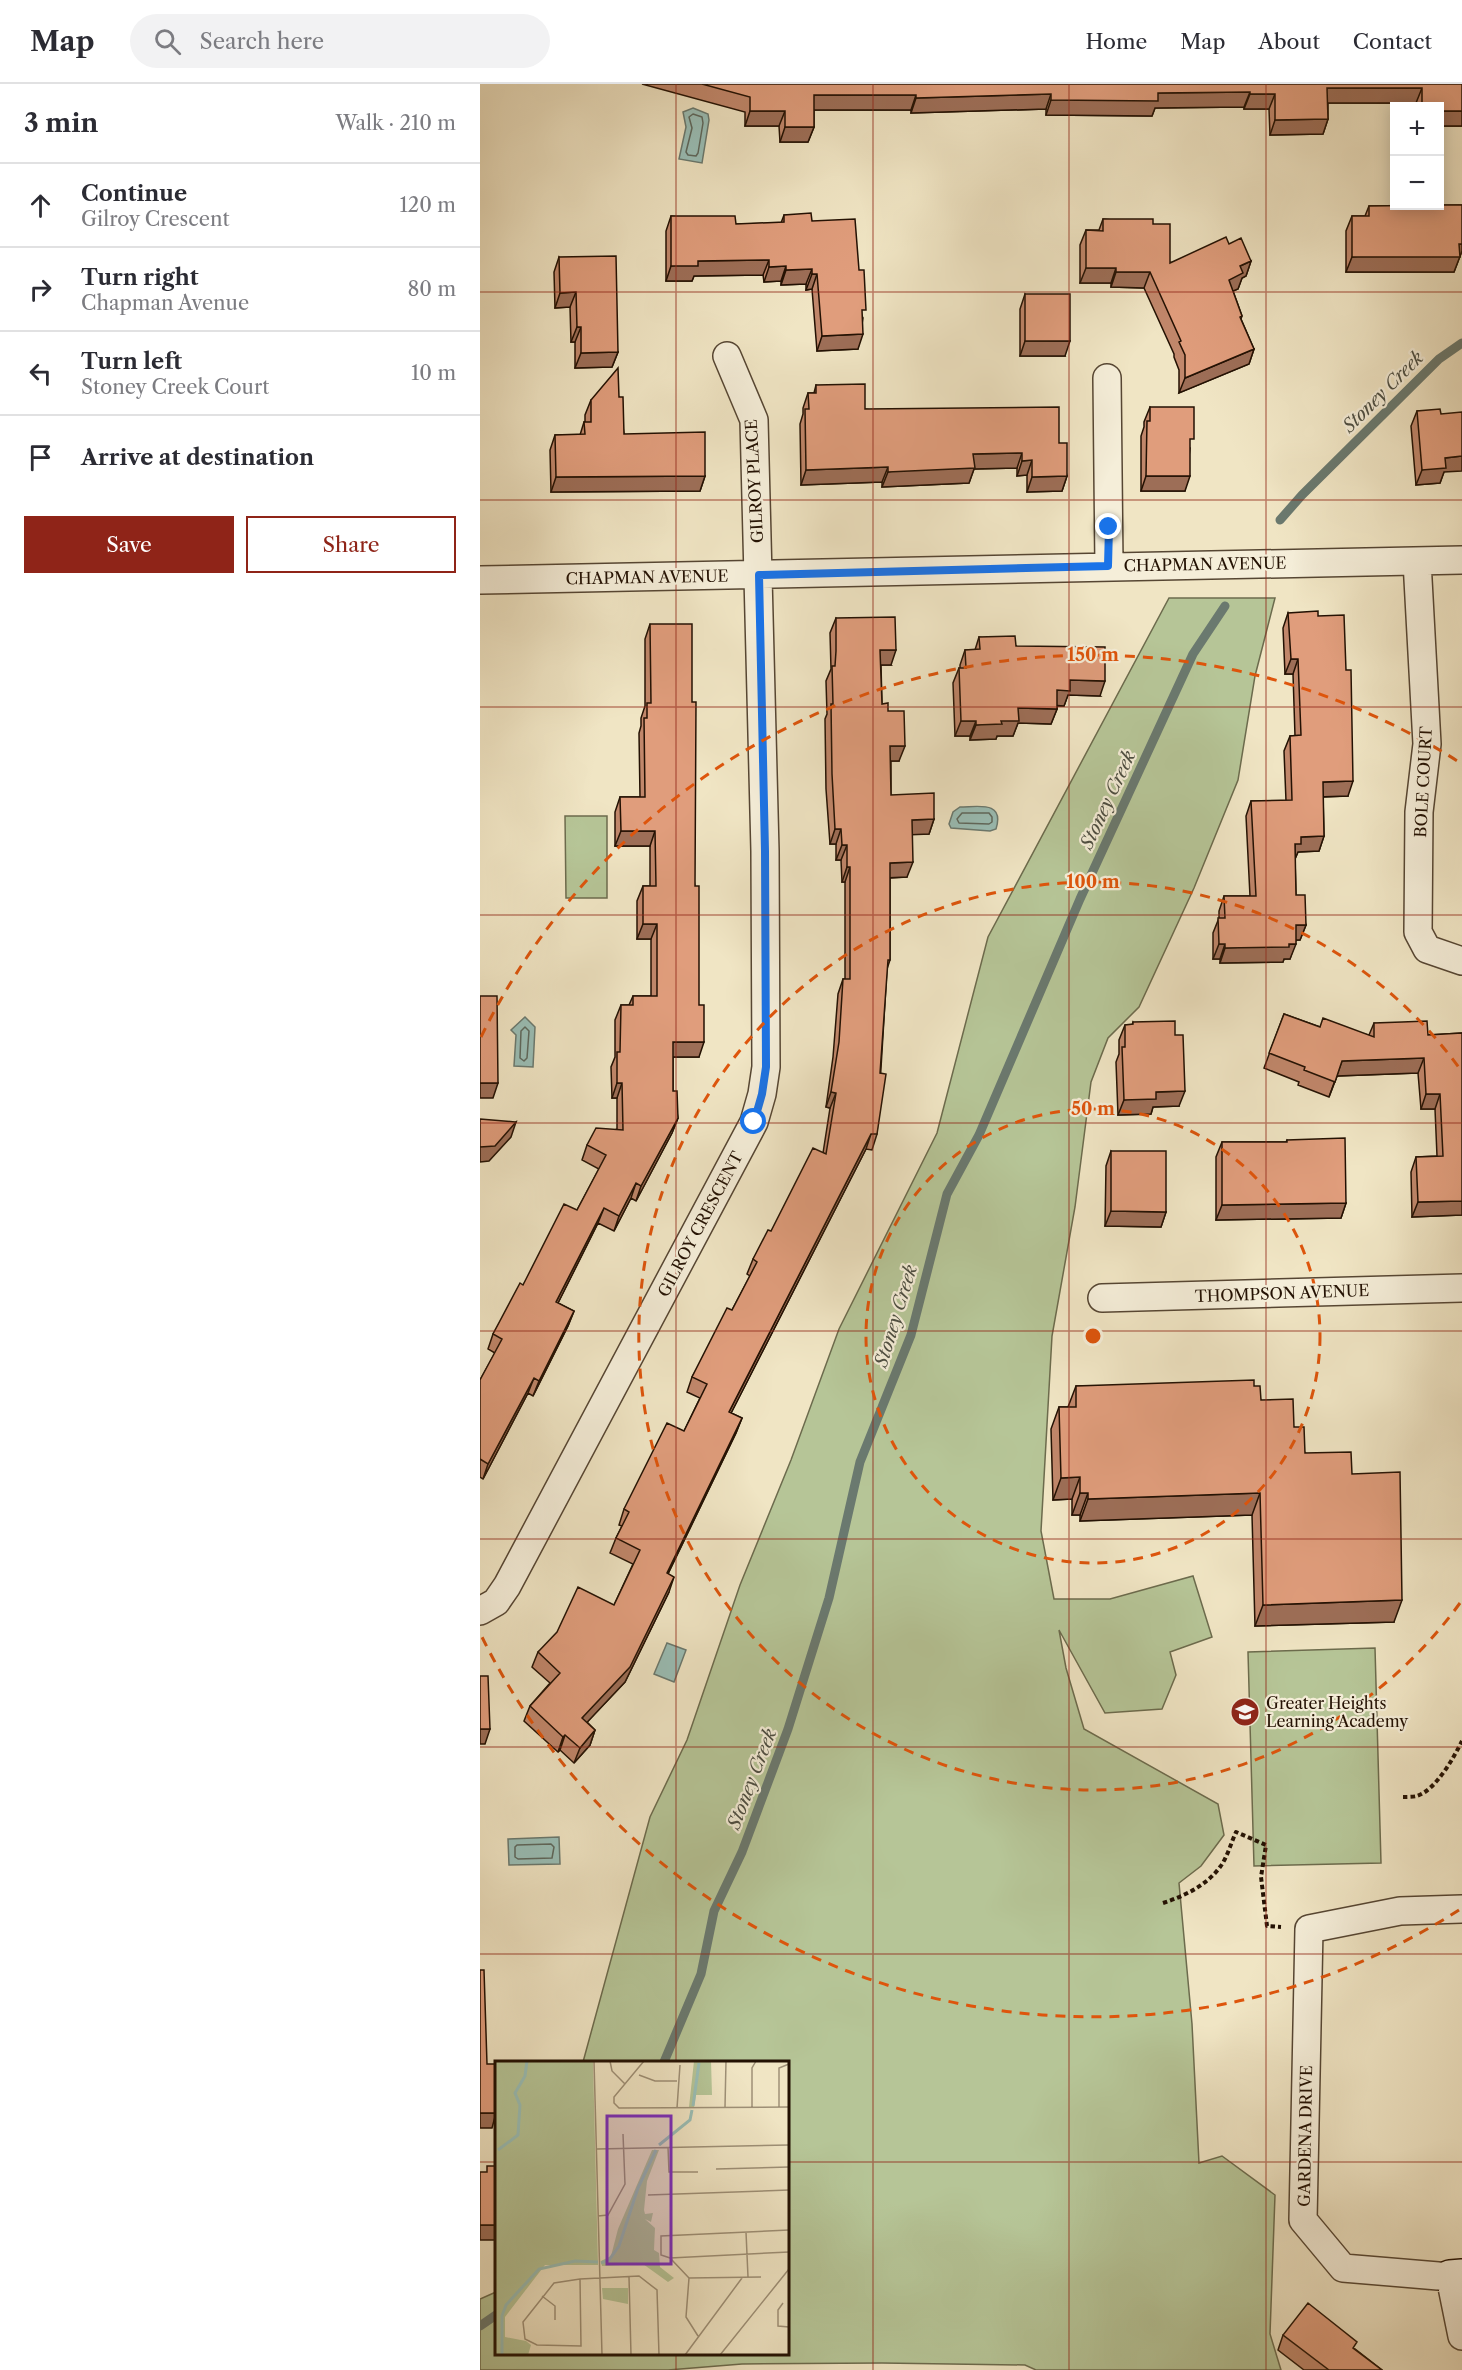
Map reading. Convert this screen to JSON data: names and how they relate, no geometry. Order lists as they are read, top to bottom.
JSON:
{
  "streets": {
    "street": [
      "GILROY PLACE",
      "CHAPMAN AVENUE",
      "BOLE COURT",
      "GILROY CRESCENT",
      "THOMPSON AVENUE",
      "GARDENA DRIVE"
    ]
  },
  "crossings": [
    ["GILROY PLACE", "CHAPMAN AVENUE"],
    ["GILROY PLACE", "GILROY CRESCENT"],
    ["CHAPMAN AVENUE", "BOLE COURT"],
    ["CHAPMAN AVENUE", "GILROY CRESCENT"]
  ],
  "water": ["Stoney Creek"],
  "places": {
    "school or university": ["Greater Heights Learning Academy"]
  },
  "page": {
    "header": "Map",
    "search": "Search here",
    "nav": [
      "Home",
      "Map",
      "About",
      "Contact"
    ],
    "heading": ["3 min", "Walk · 210 m"],
    "map_buttons": ["+", "−"],
    "list": [
      ["Continue", "Gilroy Crescent", "120 m"],
      ["Turn right", "Chapman Avenue", "80 m"],
      ["Turn left", "Stoney Creek Court", "10 m"],
      "Arrive at destination"
    ],
    "buttons": ["Save", "Share"]
  },
  "rings": ["150 m", "100 m", "50 m"]
}
